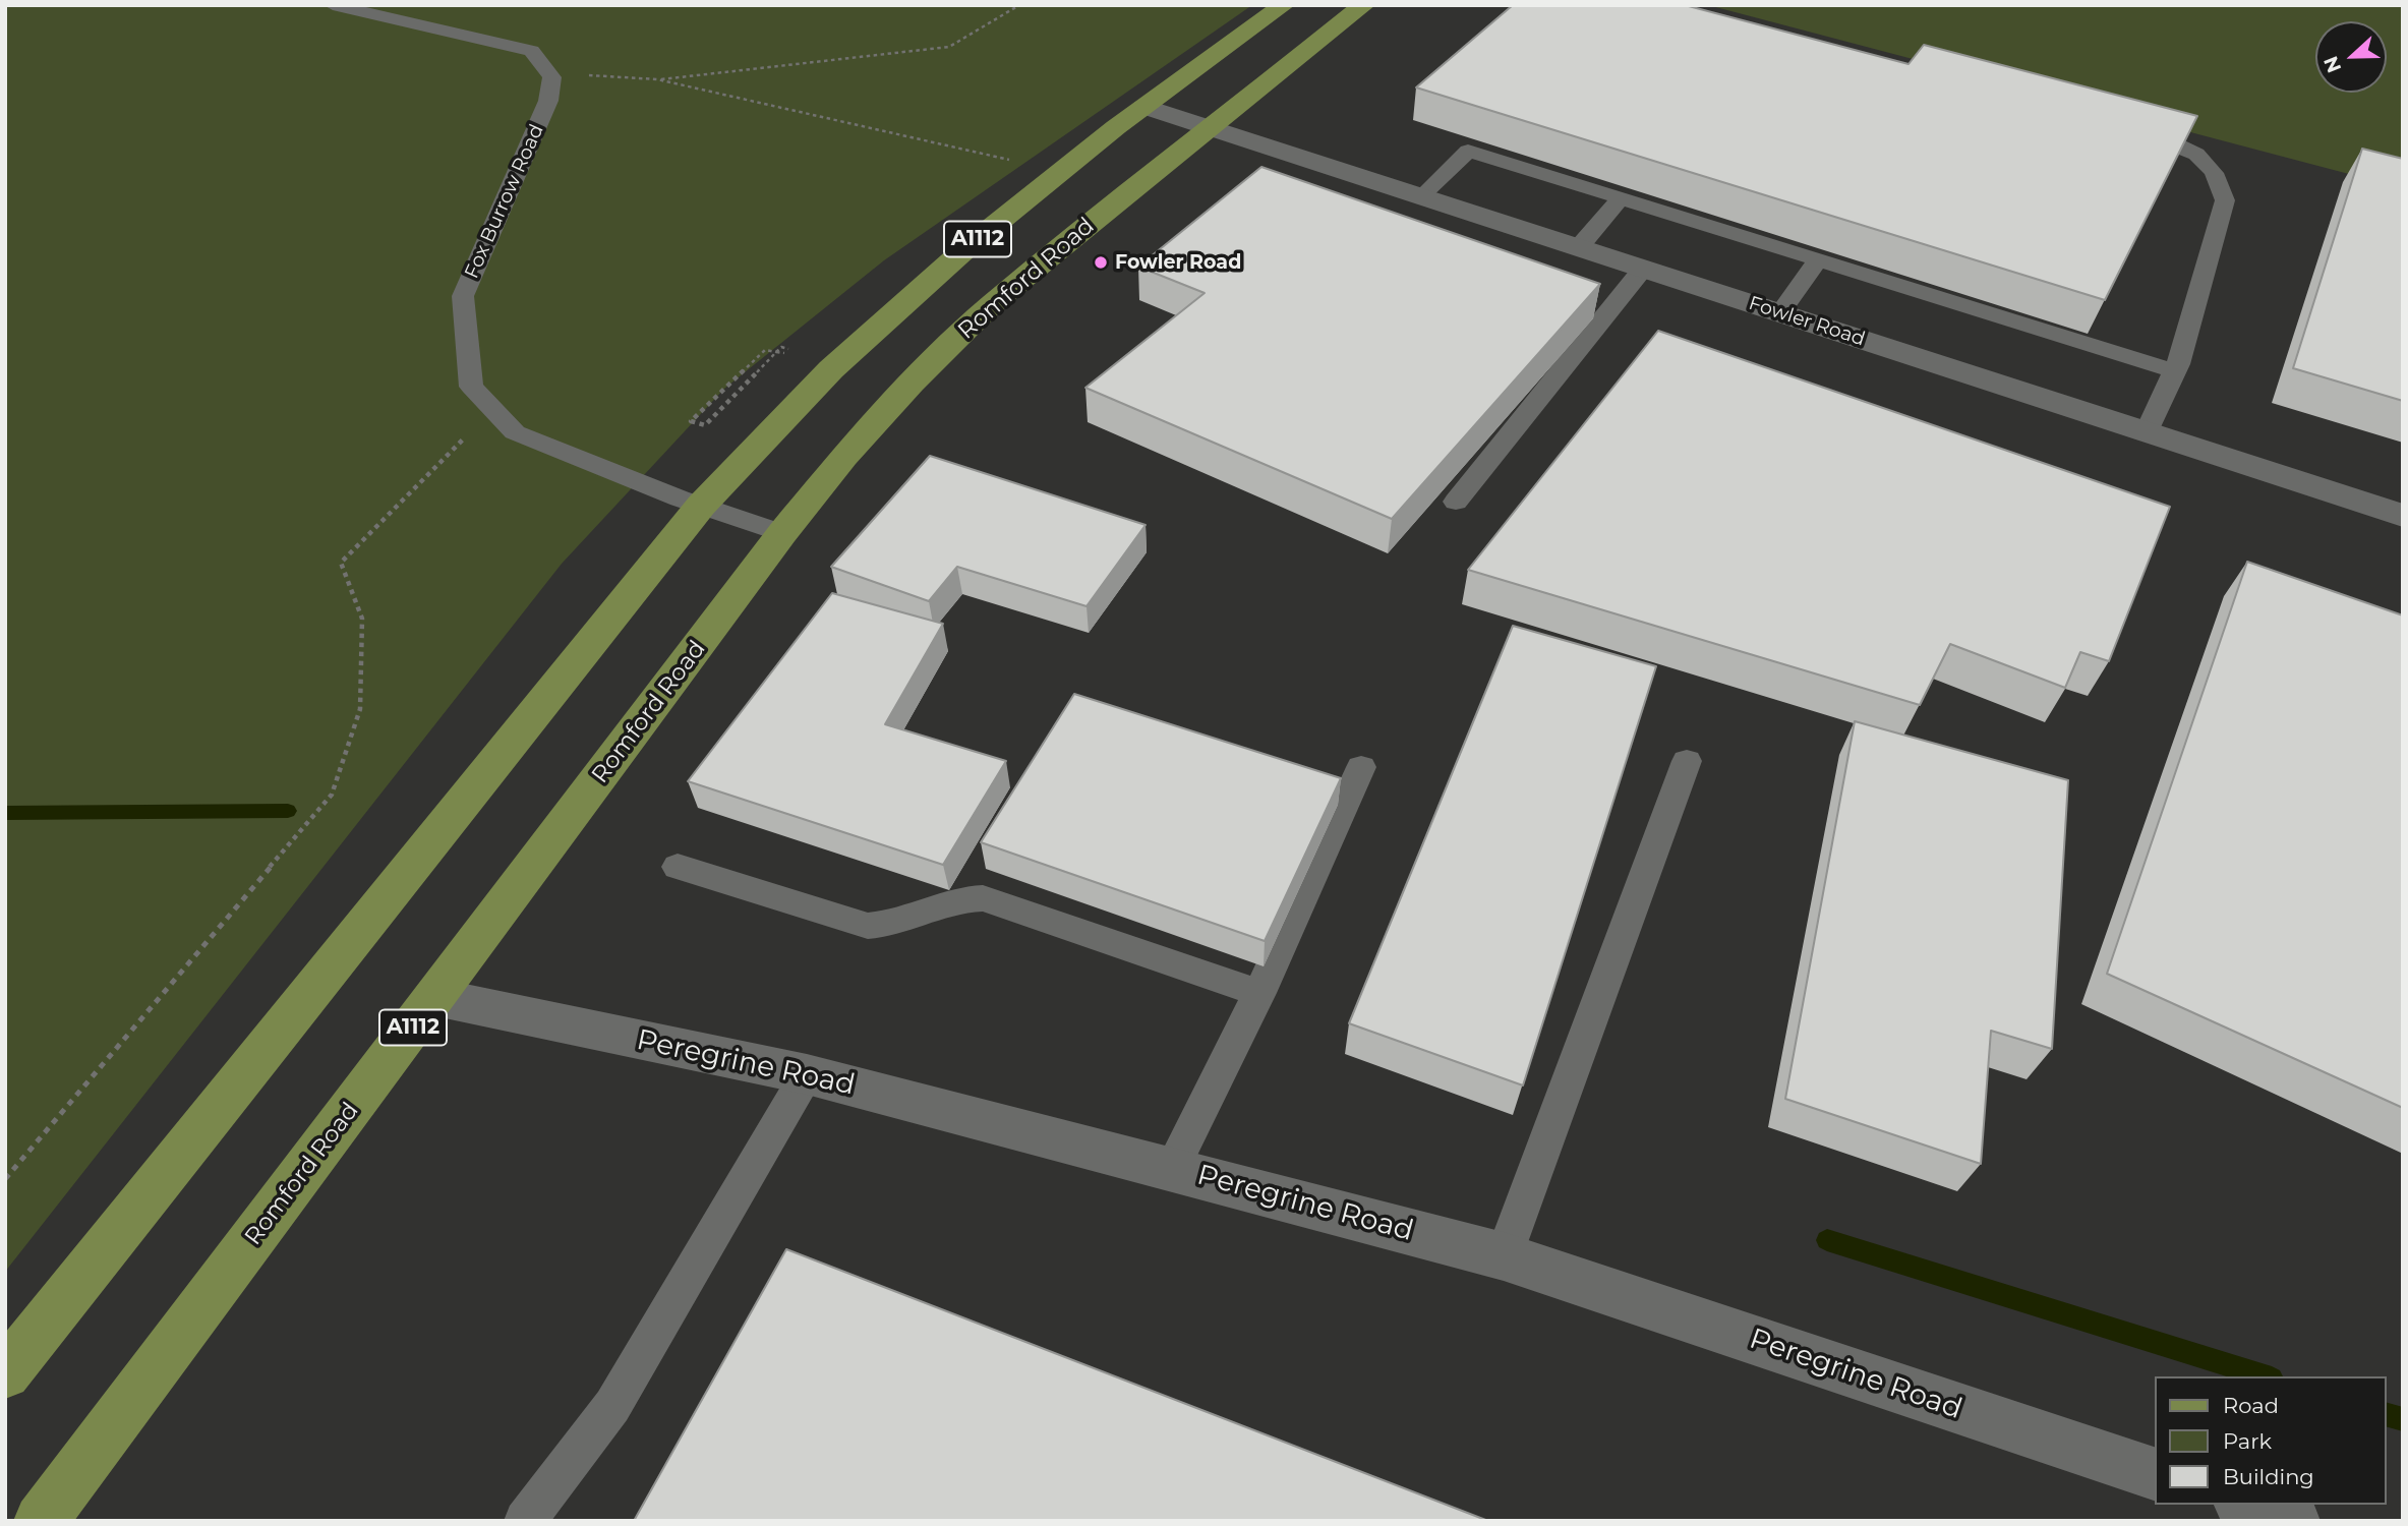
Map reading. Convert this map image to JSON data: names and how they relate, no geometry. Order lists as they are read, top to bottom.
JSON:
{
  "streets": {
    "main road": ["A1112", "Romford Road"],
    "street": ["Fowler Road", "Peregrine Road"],
    "lane": ["Fox Burrow Road"]
  },
  "crossings": [
    ["Fox Burrow Road", "A1112"],
    ["Fox Burrow Road", "Romford Road"],
    ["A1112", "Fowler Road"],
    ["Romford Road", "Fowler Road"],
    ["Romford Road", "Peregrine Road"]
  ],
  "places": ["Fowler Road"],
  "legend": ["Road", "Park", "Building"],
  "north": "left"
}
